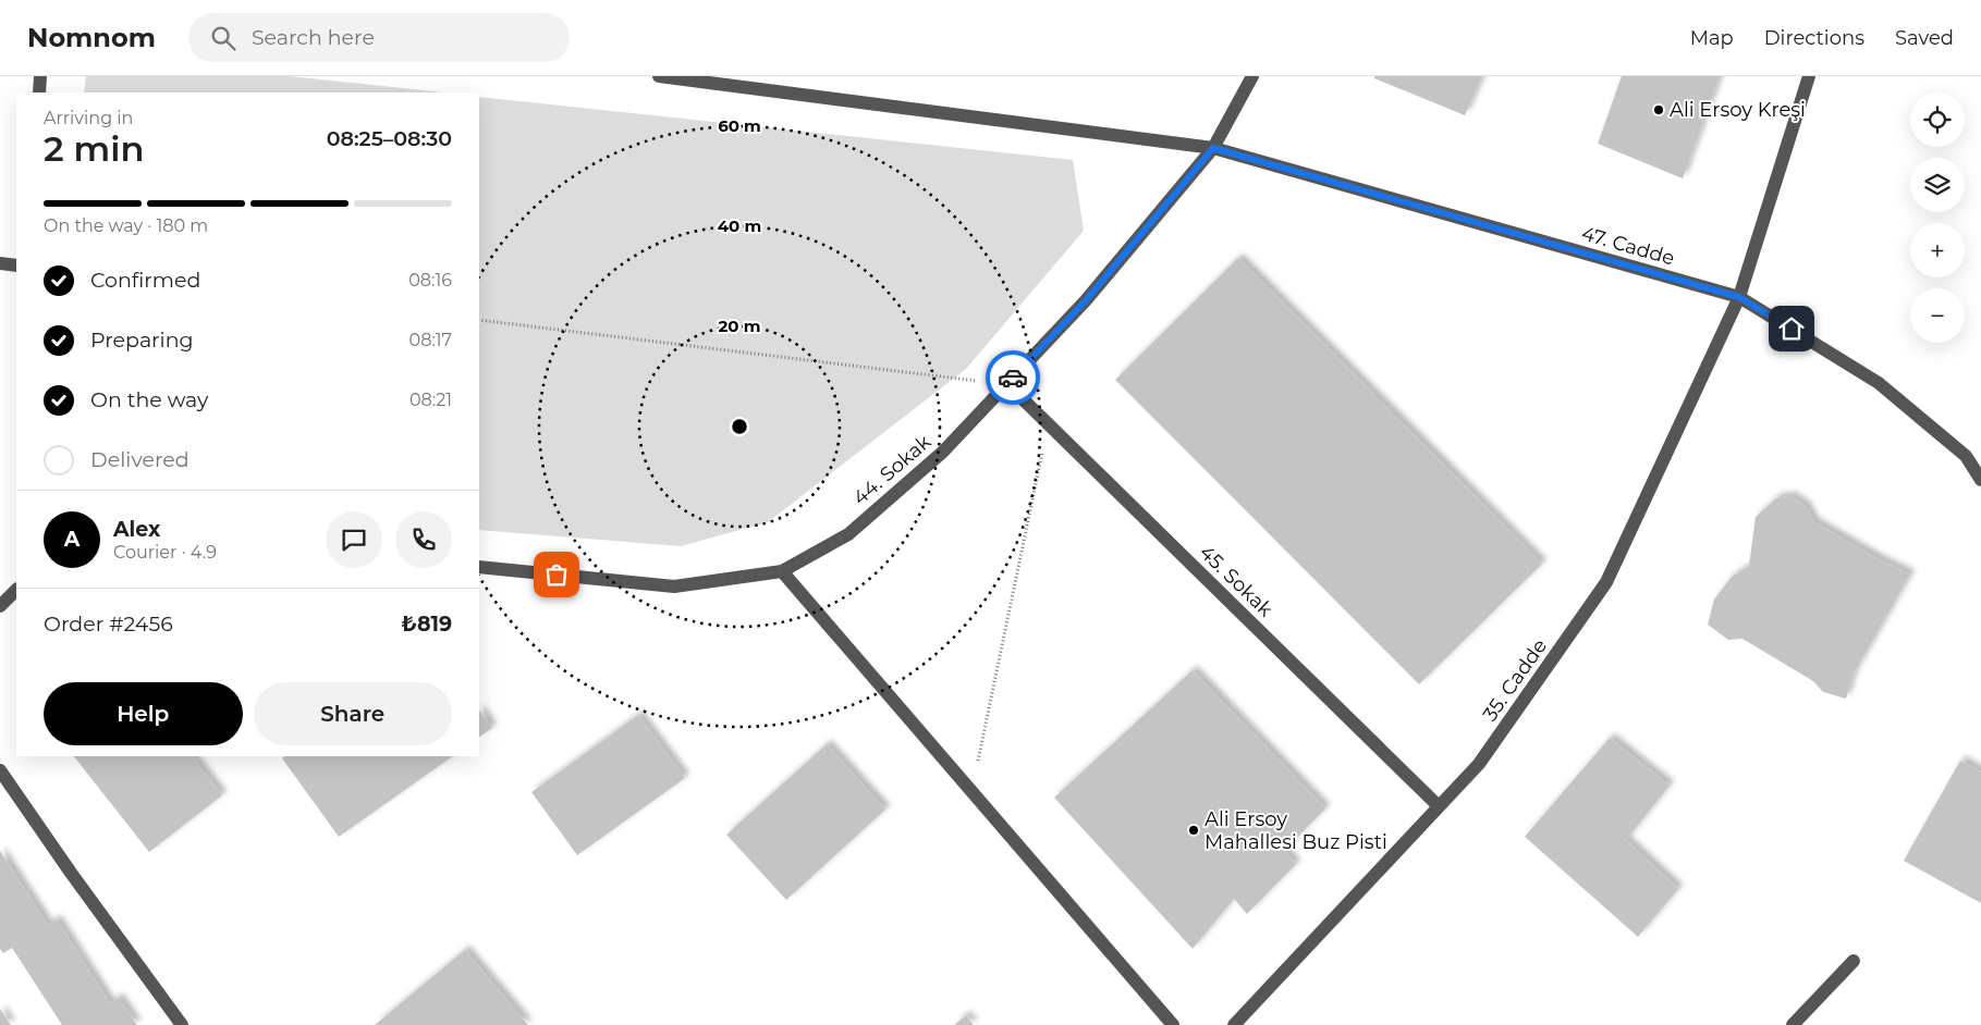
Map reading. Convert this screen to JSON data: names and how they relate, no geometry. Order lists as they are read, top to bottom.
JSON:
{
  "streets": {
    "street": [
      "47. Cadde",
      "44. Sokak",
      "45. Sokak",
      "35. Cadde"
    ]
  },
  "crossings": [
    ["47. Cadde", "44. Sokak"],
    ["47. Cadde", "35. Cadde"],
    ["44. Sokak", "45. Sokak"],
    ["45. Sokak", "35. Cadde"]
  ],
  "places": ["Ali Ersoy Kreşi", "Ali Ersoy Mahallesi̇ Buz Pisti"],
  "page": {
    "header": "Nomnom",
    "search": "Search here",
    "nav": ["Map", "Directions", "Saved"],
    "map_buttons": ["+", "−"],
    "heading": ["2 min", "Arriving in", "08:25–08:30"],
    "panel": [
      "Alex",
      "Courier · 4.9",
      "Order #2456",
      "₺819"
    ],
    "bar": "On the way · 180 m",
    "list": [
      ["Confirmed", "08:16"],
      ["Preparing", "08:17"],
      ["On the way", "08:21"],
      "Delivered"
    ],
    "round": "A",
    "buttons": ["Help", "Share"]
  },
  "rings": ["60 m", "40 m", "20 m"]
}
